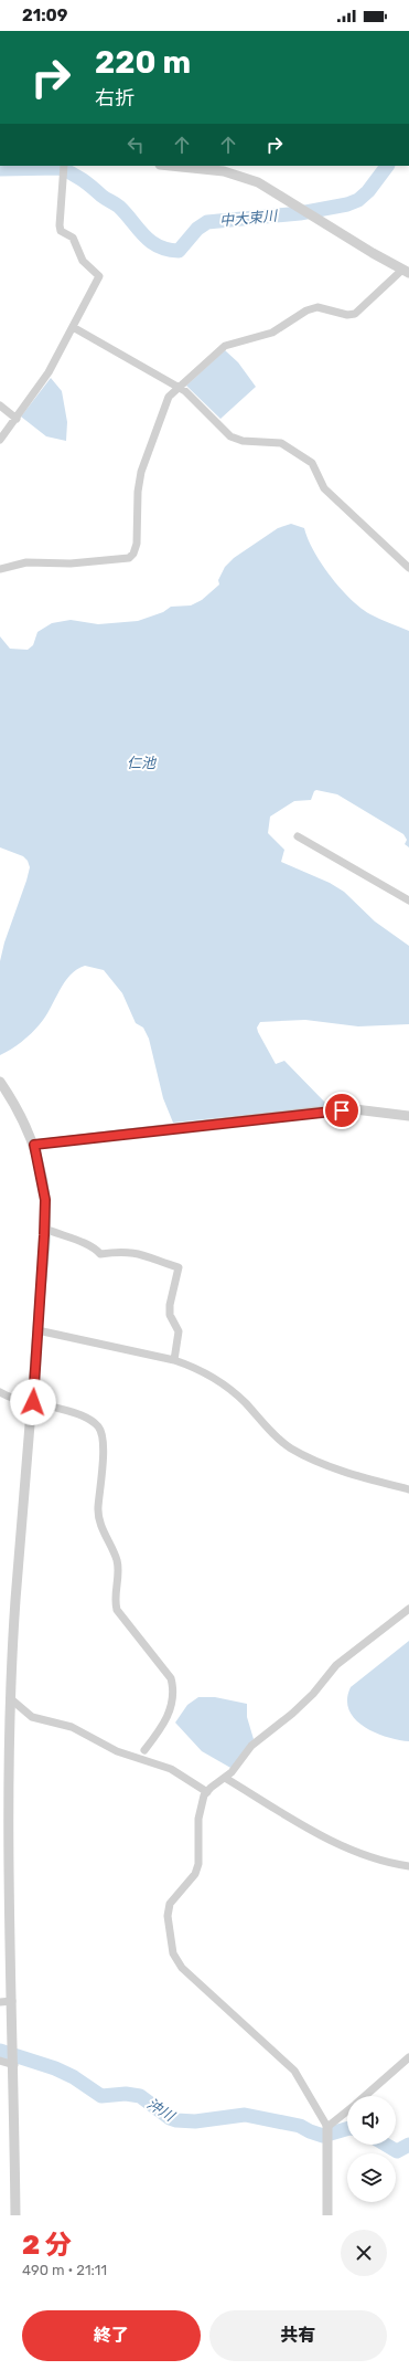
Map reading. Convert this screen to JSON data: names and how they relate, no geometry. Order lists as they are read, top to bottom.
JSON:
{
  "water": ["中大束川", "仁池", "沖川"],
  "page": {
    "status": "21:09",
    "turn": ["220 m", "右折"],
    "heading": ["2 分", "490 m · 21:11"],
    "buttons": ["終了", "共有"]
  }
}
